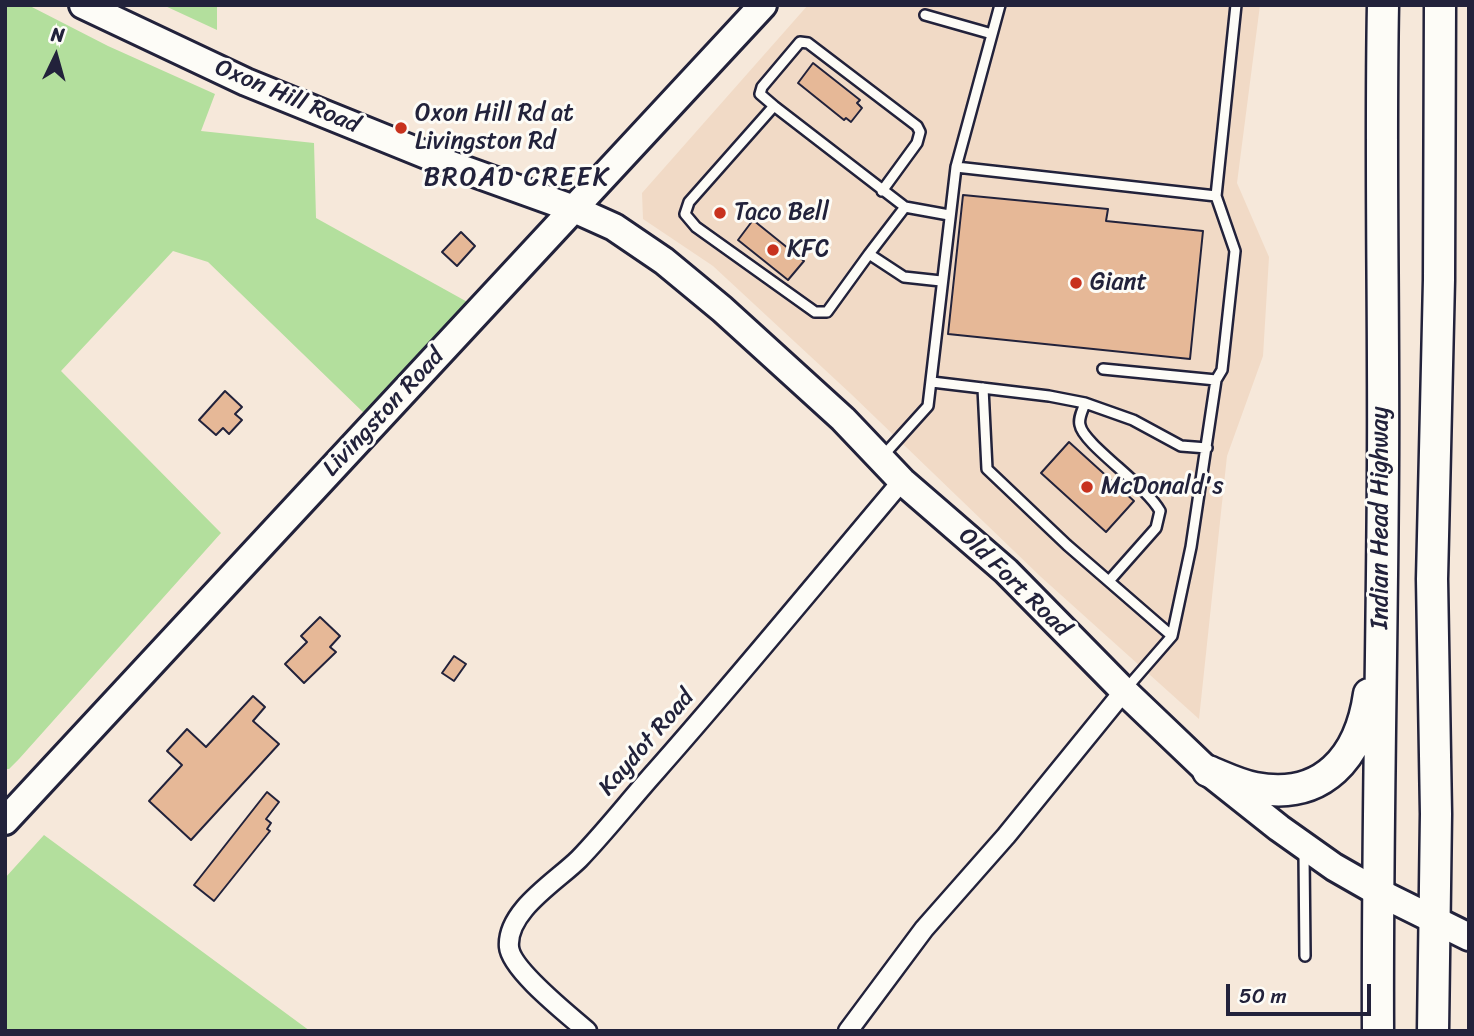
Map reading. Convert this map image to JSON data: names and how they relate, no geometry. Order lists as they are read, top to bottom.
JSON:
{
  "streets": {
    "highway": ["Indian Head Highway"],
    "main road": ["Oxon Hill Road", "Livingston Road", "Old Fort Road"],
    "street": ["Kaydot Road"]
  },
  "crossings": [
    ["Oxon Hill Road", "Livingston Road"],
    ["Oxon Hill Road", "Old Fort Road"],
    ["Livingston Road", "Old Fort Road"],
    ["Indian Head Highway", "Old Fort Road"],
    ["Old Fort Road", "Kaydot Road"]
  ],
  "districts": ["BROAD CREEK"],
  "places": [
    "Oxon Hill Rd at Livingston Rd",
    "Taco Bell",
    "KFC",
    "Giant",
    "McDonald's"
  ],
  "scale_bar": "50 m",
  "north": "top"
}
